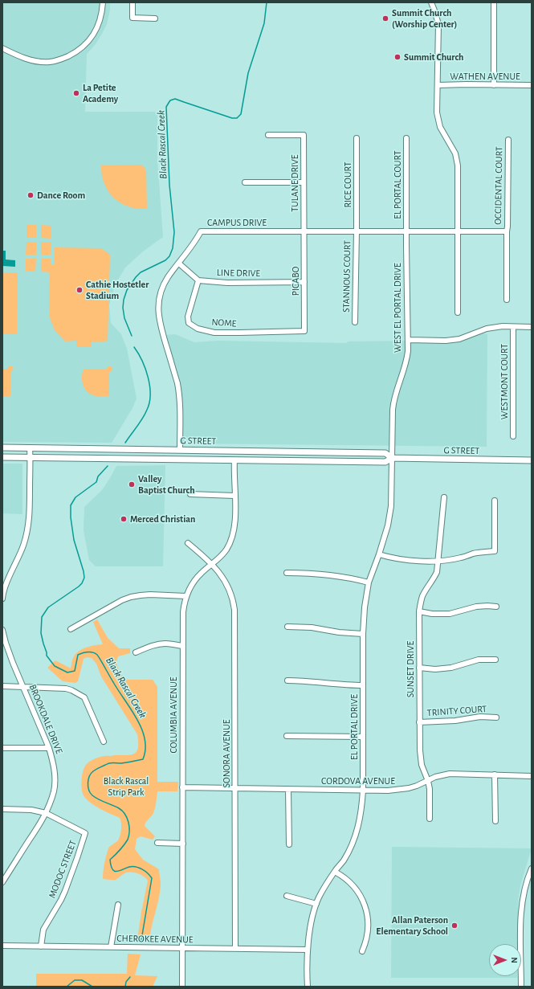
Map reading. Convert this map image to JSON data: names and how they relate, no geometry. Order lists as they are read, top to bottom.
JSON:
{
  "streets": {
    "street": [
      "WATHEN AVENUE",
      "TULANE DRIVE",
      "RICE COURT",
      "EL PORTAL COURT",
      "OCCIDENTAL COURT",
      "CAMPUS DRIVE",
      "LINE DRIVE",
      "STANNOUS COURT",
      "PICABO",
      "WEST EL PORTAL DRIVE",
      "NOME",
      "WESTMONT COURT",
      "G STREET",
      "SUNSET DRIVE",
      "TRINITY COURT",
      "COLUMBIA AVENUE",
      "BROOKDALE DRIVE",
      "EL PORTAL DRIVE",
      "SONORA AVENUE",
      "CORDOVA AVENUE",
      "MODOC STREET",
      "CHEROKEE AVENUE"
    ]
  },
  "crossings": [
    ["TULANE DRIVE", "CAMPUS DRIVE"],
    ["TULANE DRIVE", "PICABO"],
    ["RICE COURT", "CAMPUS DRIVE"],
    ["RICE COURT", "STANNOUS COURT"],
    ["EL PORTAL COURT", "CAMPUS DRIVE"],
    ["EL PORTAL COURT", "WEST EL PORTAL DRIVE"],
    ["OCCIDENTAL COURT", "CAMPUS DRIVE"],
    ["CAMPUS DRIVE", "STANNOUS COURT"],
    ["CAMPUS DRIVE", "PICABO"],
    ["CAMPUS DRIVE", "WEST EL PORTAL DRIVE"],
    ["CAMPUS DRIVE", "G STREET"],
    ["LINE DRIVE", "PICABO"],
    ["LINE DRIVE", "NOME"],
    ["PICABO", "NOME"],
    ["WEST EL PORTAL DRIVE", "G STREET"],
    ["WEST EL PORTAL DRIVE", "EL PORTAL DRIVE"],
    ["G STREET", "COLUMBIA AVENUE"],
    ["G STREET", "EL PORTAL DRIVE"],
    ["SUNSET DRIVE", "TRINITY COURT"],
    ["SUNSET DRIVE", "CORDOVA AVENUE"],
    ["COLUMBIA AVENUE", "SONORA AVENUE"],
    ["COLUMBIA AVENUE", "CORDOVA AVENUE"],
    ["COLUMBIA AVENUE", "CHEROKEE AVENUE"],
    ["BROOKDALE DRIVE", "MODOC STREET"],
    ["EL PORTAL DRIVE", "CORDOVA AVENUE"],
    ["EL PORTAL DRIVE", "CHEROKEE AVENUE"],
    ["SONORA AVENUE", "CORDOVA AVENUE"],
    ["SONORA AVENUE", "CHEROKEE AVENUE"],
    ["MODOC STREET", "CHEROKEE AVENUE"]
  ],
  "water": ["Black Rascal Creek"],
  "parks": ["Black Rascal Strip Park"],
  "places": [
    "Summit Church (Worship Center)",
    "Summit Church",
    "La Petite Academy",
    "Dance Room",
    "Cathie Hostetler Stadium",
    "Valley Baptist Church",
    "Merced Christian",
    "Allan Paterson Elementary School"
  ],
  "north": "right"
}
